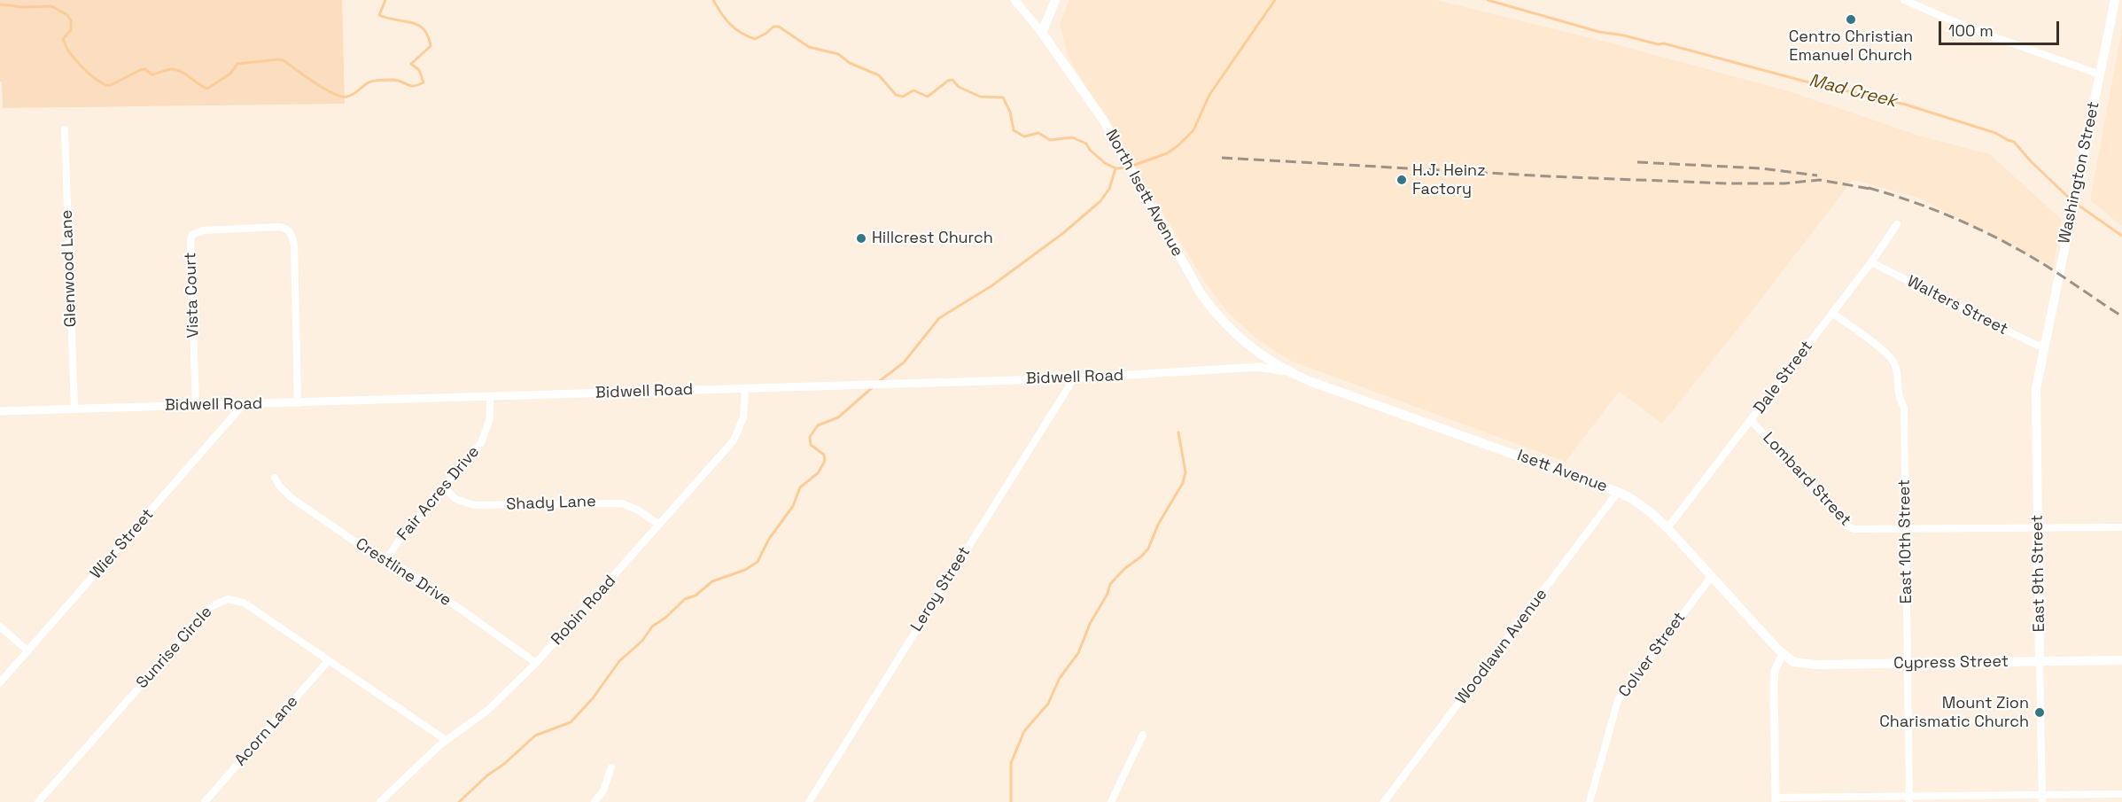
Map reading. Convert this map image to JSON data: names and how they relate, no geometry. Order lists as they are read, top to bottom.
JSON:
{
  "streets": {
    "main road": [
      "Washington Street",
      "North Isett Avenue",
      "Isett Avenue",
      "East 9th Street",
      "Cypress Street"
    ],
    "street": [
      "Glenwood Lane",
      "Vista Court",
      "Walters Street",
      "Bidwell Road",
      "Dale Street",
      "Lombard Street",
      "Fair Acres Drive",
      "Shady Lane",
      "East 10th Street",
      "Wier Street",
      "Crestline Drive",
      "Leroy Street",
      "Robin Road",
      "Woodlawn Avenue",
      "Sunrise Circle",
      "Colver Street",
      "Acorn Lane"
    ]
  },
  "crossings": [
    ["Washington Street", "Walters Street"],
    ["Washington Street", "East 9th Street"],
    ["North Isett Avenue", "Bidwell Road"],
    ["North Isett Avenue", "Isett Avenue"],
    ["Glenwood Lane", "Bidwell Road"],
    ["Vista Court", "Bidwell Road"],
    ["Walters Street", "Dale Street"],
    ["Walters Street", "East 9th Street"],
    ["Bidwell Road", "Isett Avenue"],
    ["Bidwell Road", "Fair Acres Drive"],
    ["Bidwell Road", "Wier Street"],
    ["Bidwell Road", "Leroy Street"],
    ["Bidwell Road", "Robin Road"],
    ["Dale Street", "Isett Avenue"],
    ["Dale Street", "Lombard Street"],
    ["Dale Street", "East 10th Street"],
    ["Isett Avenue", "Woodlawn Avenue"],
    ["Isett Avenue", "Colver Street"],
    ["Isett Avenue", "Cypress Street"],
    ["Lombard Street", "East 10th Street"],
    ["Lombard Street", "East 9th Street"],
    ["Fair Acres Drive", "Shady Lane"],
    ["Fair Acres Drive", "Crestline Drive"],
    ["Shady Lane", "Robin Road"],
    ["East 10th Street", "Cypress Street"],
    ["Crestline Drive", "Robin Road"],
    ["East 9th Street", "Cypress Street"],
    ["Robin Road", "Sunrise Circle"],
    ["Sunrise Circle", "Acorn Lane"]
  ],
  "water": ["Mad Creek"],
  "places": [
    "Centro Christian Emanuel Church",
    "H.J. Heinz Factory",
    "Hillcrest Church",
    "Mount Zion Charismatic Church"
  ],
  "scale_bar": "100 m"
}
